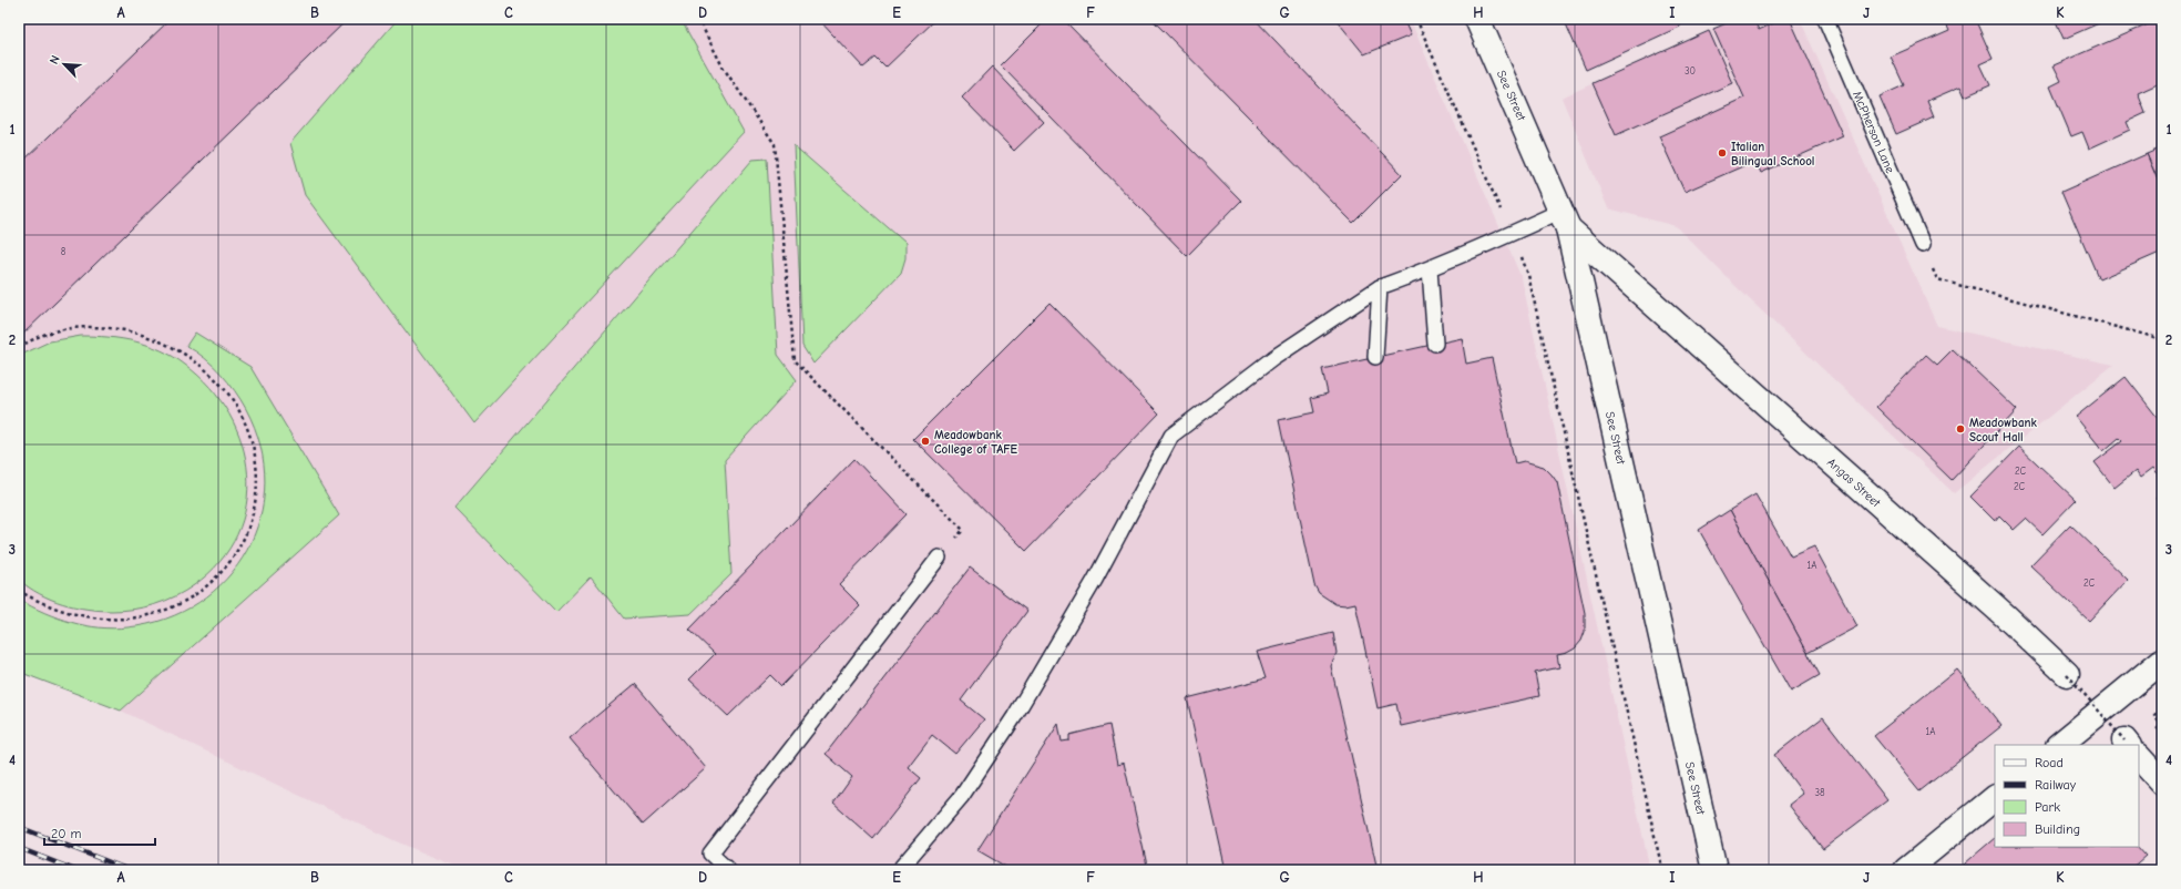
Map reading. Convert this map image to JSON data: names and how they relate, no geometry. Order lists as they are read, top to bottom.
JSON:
{
  "streets": {
    "street": ["See Street", "Angas Street"],
    "lane": ["McPherson Lane"]
  },
  "crossings": [
    ["See Street", "Angas Street"]
  ],
  "places": ["Italian Bilingual School", "Meadowbank Scout Hall", "Meadowbank College of TAFE"],
  "house_numbers": [
    "30",
    "8",
    "2C",
    "2C",
    "1A",
    "2C",
    "1A",
    "38"
  ],
  "legend": [
    "Road",
    "Railway",
    "Park",
    "Building"
  ],
  "scale_bar": "20 m",
  "north": "top left",
  "grid": {
    "columns": [
      "A",
      "B",
      "C",
      "D",
      "E",
      "F",
      "G",
      "H",
      "I",
      "J",
      "K"
    ],
    "rows": [
      "1",
      "2",
      "3",
      "4"
    ]
  }
}
